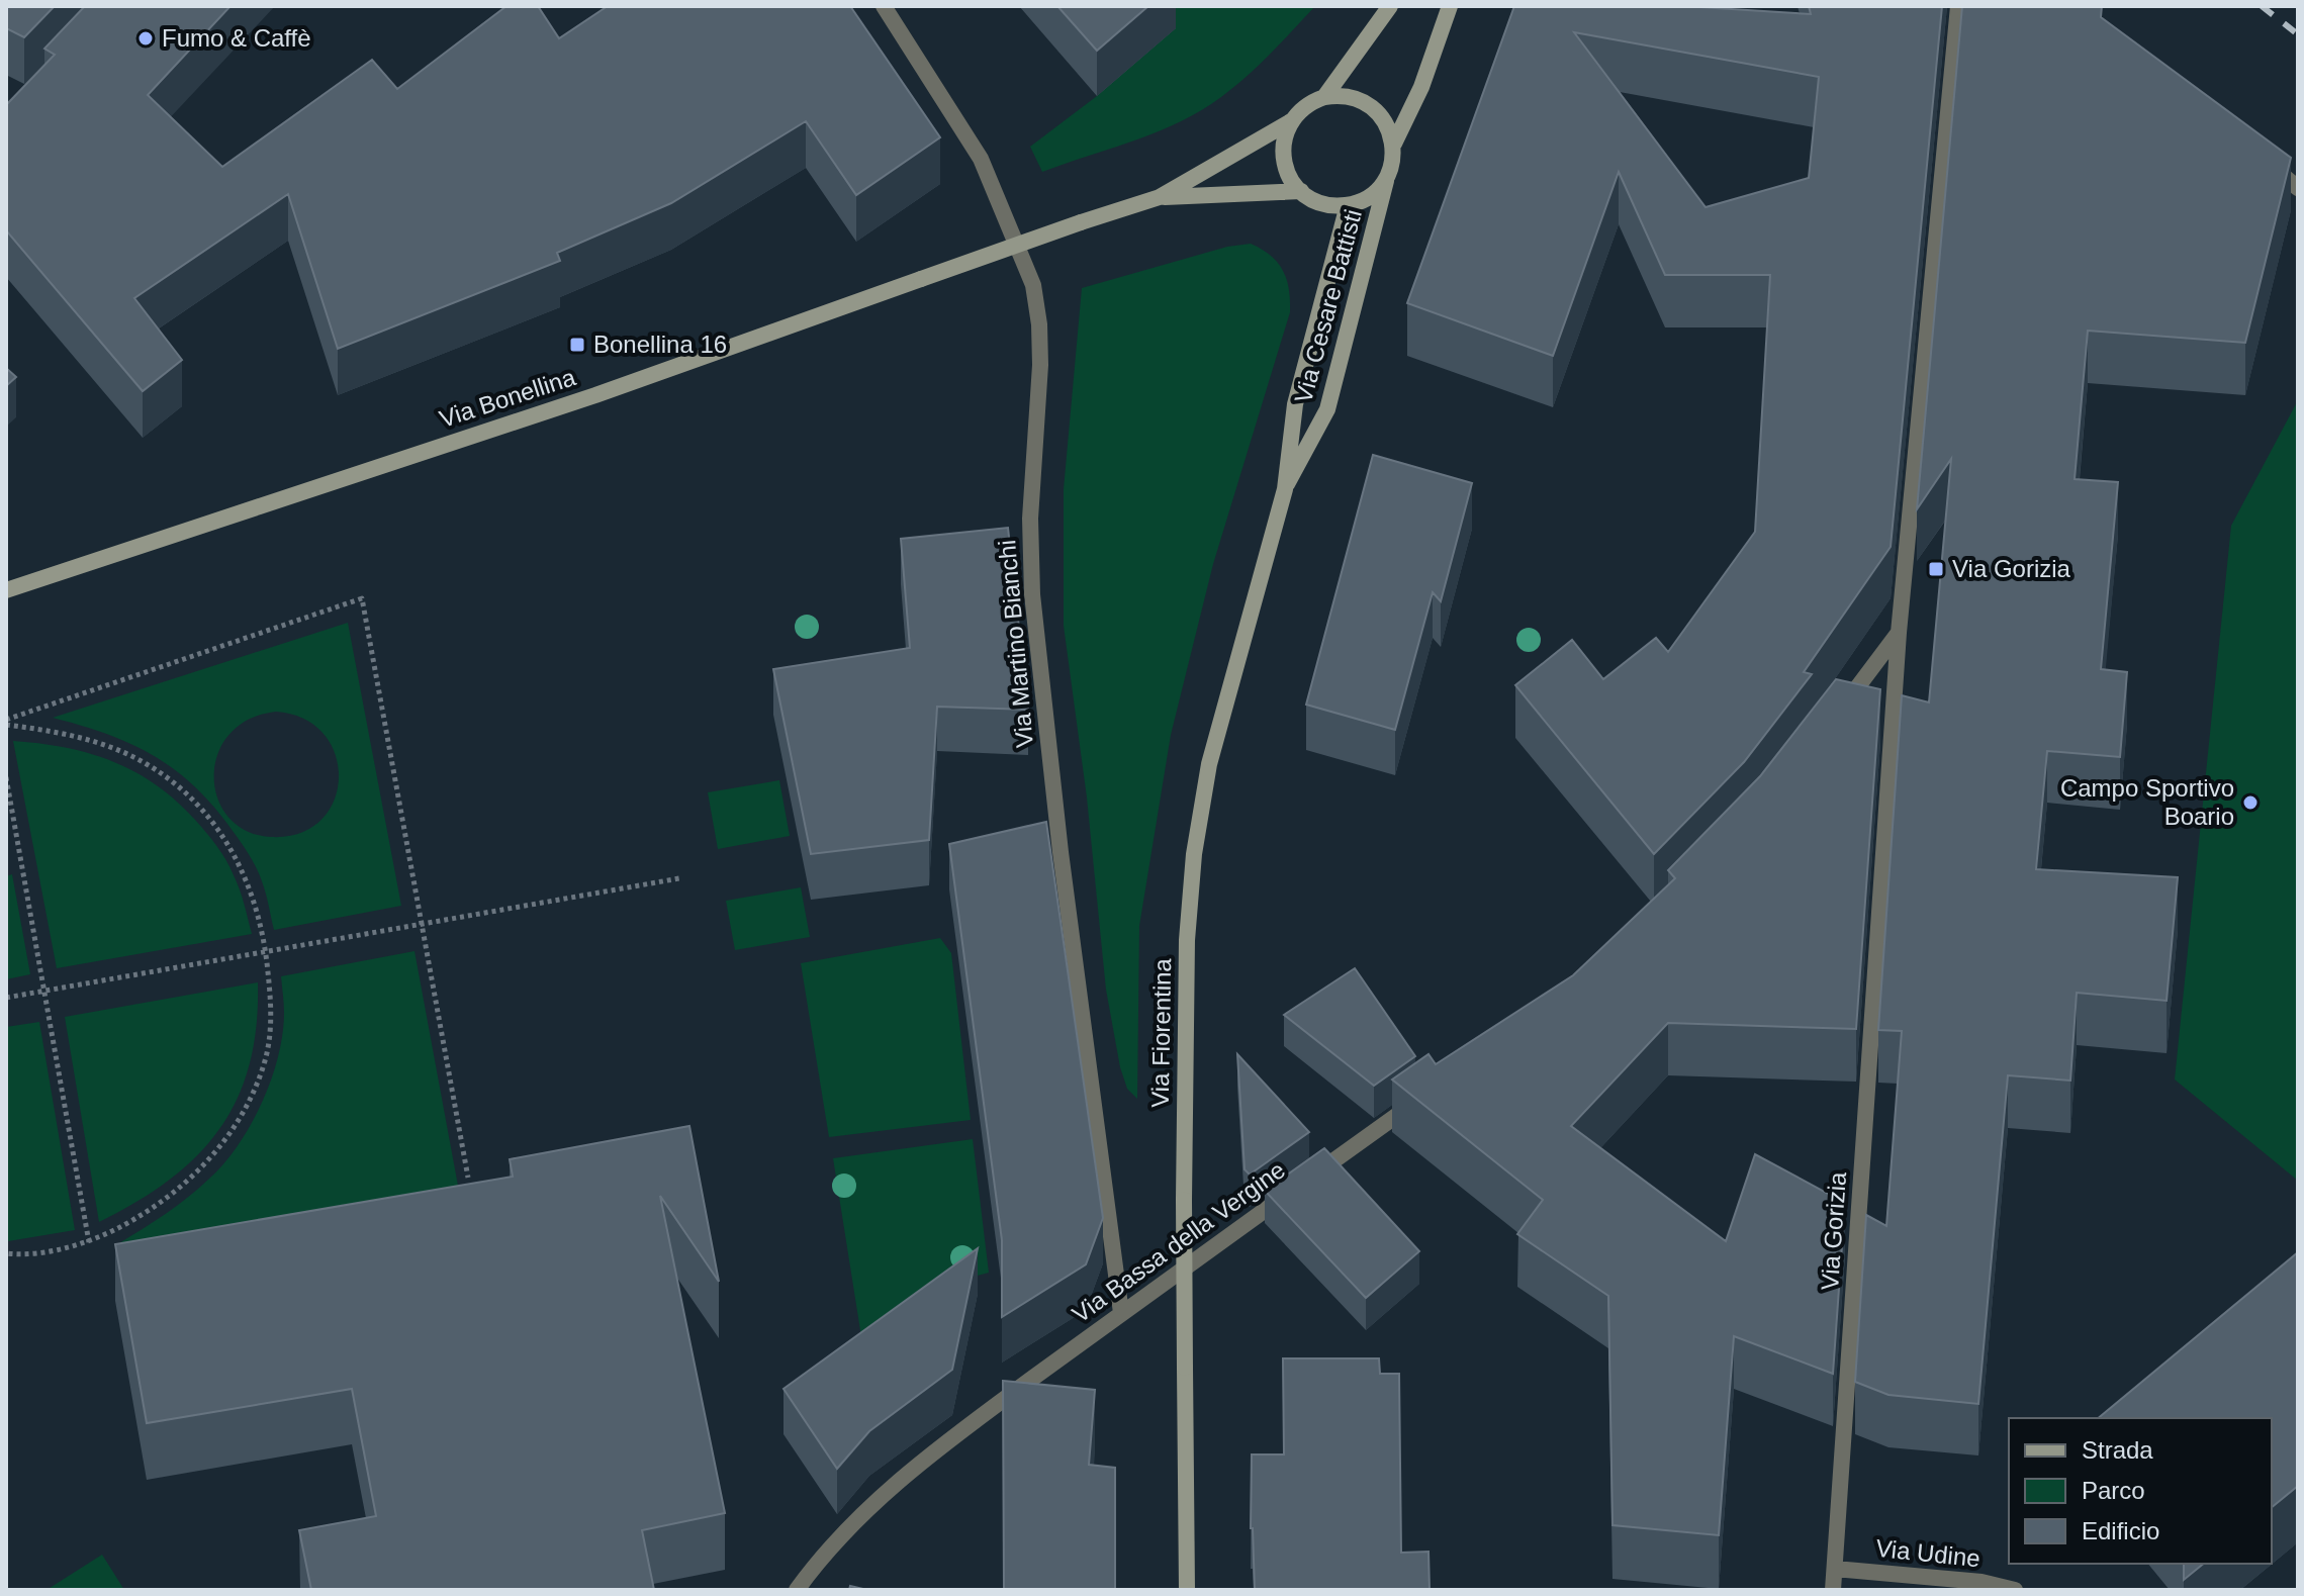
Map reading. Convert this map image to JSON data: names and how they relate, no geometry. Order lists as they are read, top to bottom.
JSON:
{
  "streets": {
    "main road": ["Via Cesare Battisti", "Via Bonellina", "Via Fiorentina"],
    "street": [
      "Via Martino Bianchi",
      "Via Gorizia",
      "Via Bassa della Vergine",
      "Via Udine"
    ]
  },
  "crossings": [
    ["Via Cesare Battisti", "Via Bonellina"],
    ["Via Cesare Battisti", "Via Fiorentina"],
    ["Via Martino Bianchi", "Via Bassa della Vergine"],
    ["Via Gorizia", "Via Udine"]
  ],
  "places": {
    "other": ["Fumo & Caffè", "Campo Sportivo Boario"],
    "transit": ["Bonellina 16", "Via Gorizia"]
  },
  "legend": ["Strada", "Parco", "Edificio"]
}
